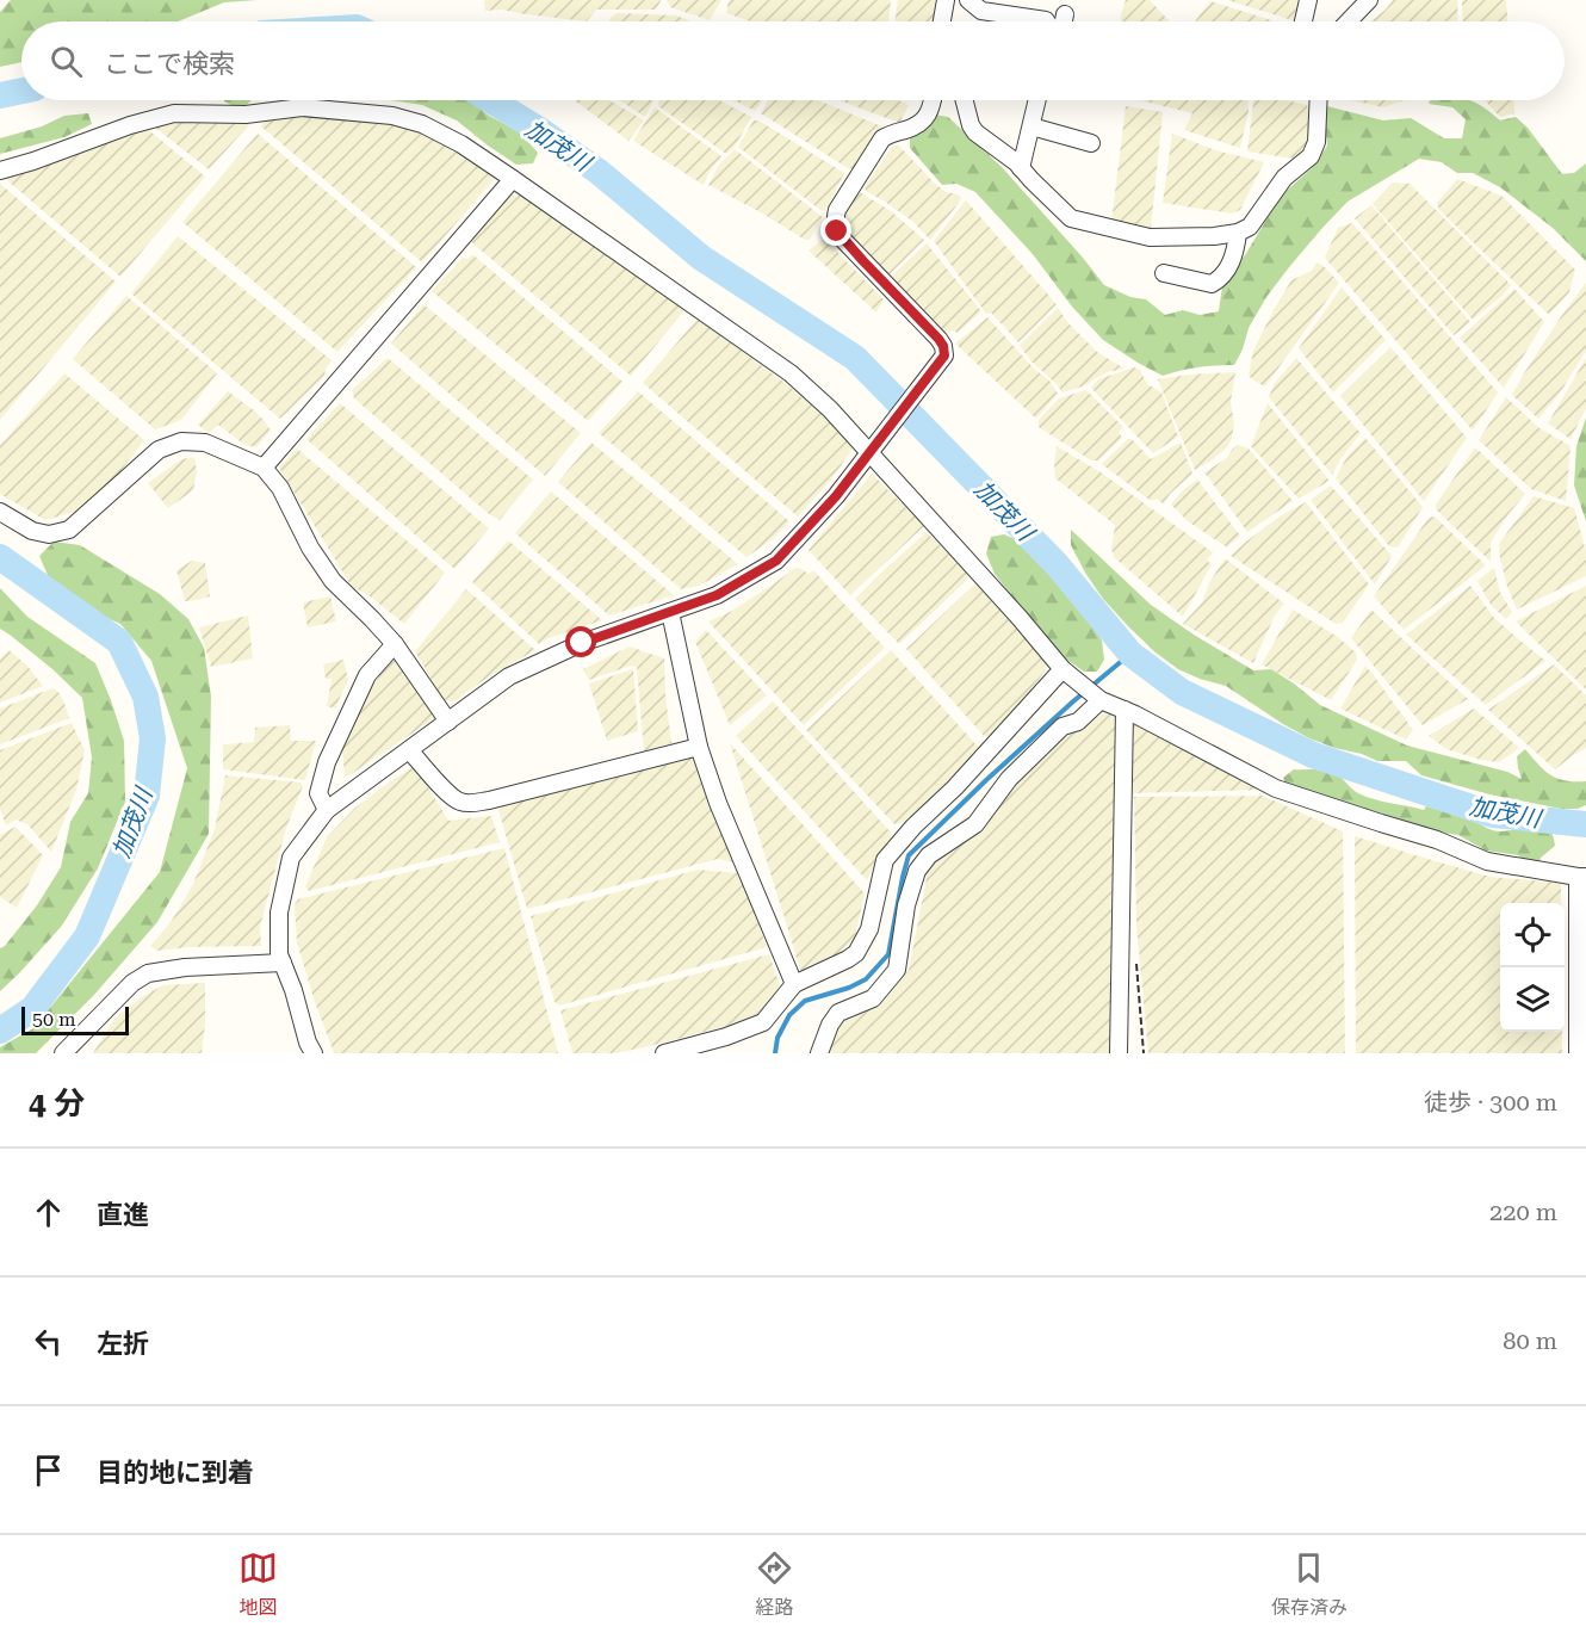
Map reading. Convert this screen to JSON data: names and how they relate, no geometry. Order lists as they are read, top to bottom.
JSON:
{
  "water": ["加茂川"],
  "scale_bar": "50 m",
  "page": {
    "search": "ここで検索",
    "scale": "50 m",
    "heading": ["4 分", "徒歩 · 300 m"],
    "list": [
      ["直進", "220 m"],
      ["左折", "80 m"],
      "目的地に到着"
    ],
    "nav": ["地図", "経路", "保存済み"]
  }
}
